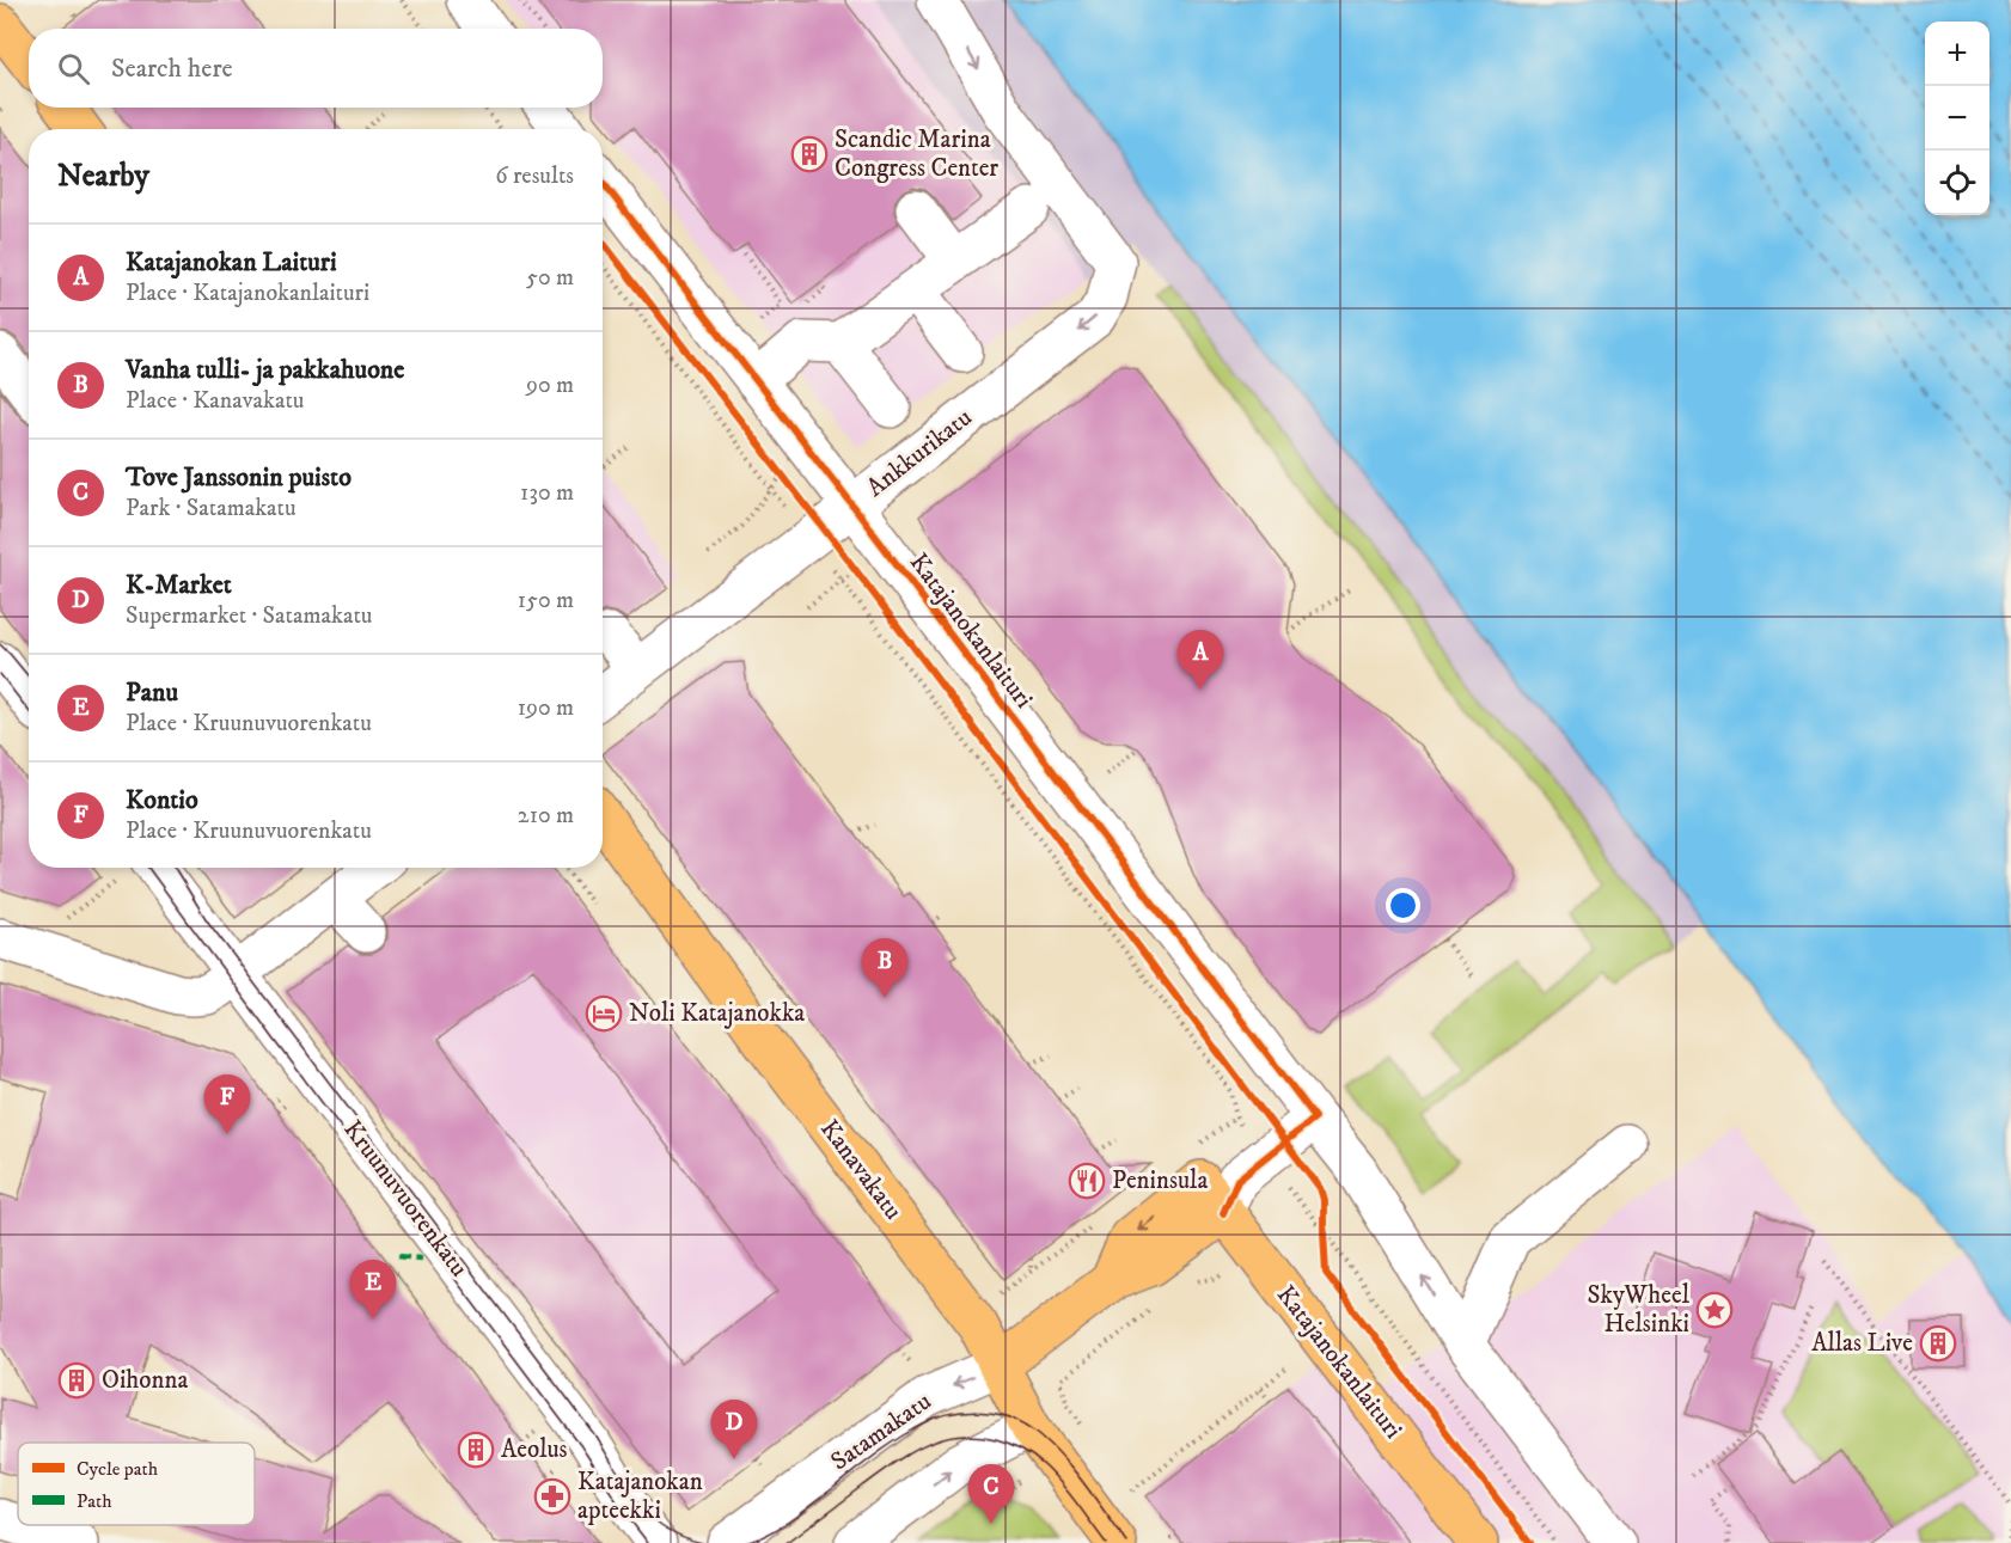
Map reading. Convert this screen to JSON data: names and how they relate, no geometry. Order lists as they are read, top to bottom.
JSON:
{
  "streets": {
    "main road": ["Katajanokanlaituri", "Kanavakatu", "Satamakatu"],
    "street": ["Ankkurikatu", "Kruunuvuorenkatu"]
  },
  "crossings": [
    ["Ankkurikatu", "Katajanokanlaituri"],
    ["Katajanokanlaituri", "Satamakatu"],
    ["Kanavakatu", "Satamakatu"]
  ],
  "one_way": ["Satamakatu"],
  "places": {
    "building": [
      "Scandic Marina Congress Center",
      "Allas Live",
      "Oihonna",
      "Aeolus"
    ],
    "hotel": ["Noli Katajanokka"],
    "restaurant": ["Peninsula"],
    "place": ["SkyWheel Helsinki"],
    "pharmacy": ["Katajanokan apteekki"]
  },
  "legend": ["Cycle path", "Path"],
  "page": {
    "map_buttons": ["+", "−"],
    "search": "Search here",
    "heading": ["Nearby", "6 results"],
    "list": [
      {
        "mark": "A",
        "name": "Katajanokan Laituri",
        "note": "Place · Katajanokanlaituri",
        "value": "50 m"
      },
      {
        "mark": "B",
        "name": "Vanha tulli- ja pakkahuone",
        "note": "Place · Kanavakatu",
        "value": "90 m"
      },
      {
        "mark": "C",
        "name": "Tove Janssonin puisto",
        "note": "Park · Satamakatu",
        "value": "130 m"
      },
      {
        "mark": "D",
        "name": "K-Market",
        "note": "Supermarket · Satamakatu",
        "value": "150 m"
      },
      {
        "mark": "E",
        "name": "Panu",
        "note": "Place · Kruunuvuorenkatu",
        "value": "190 m"
      },
      {
        "mark": "F",
        "name": "Kontio",
        "note": "Place · Kruunuvuorenkatu",
        "value": "210 m"
      }
    ],
    "pins": [
      "A",
      "B",
      "F",
      "E",
      "D",
      "C"
    ]
  }
}
